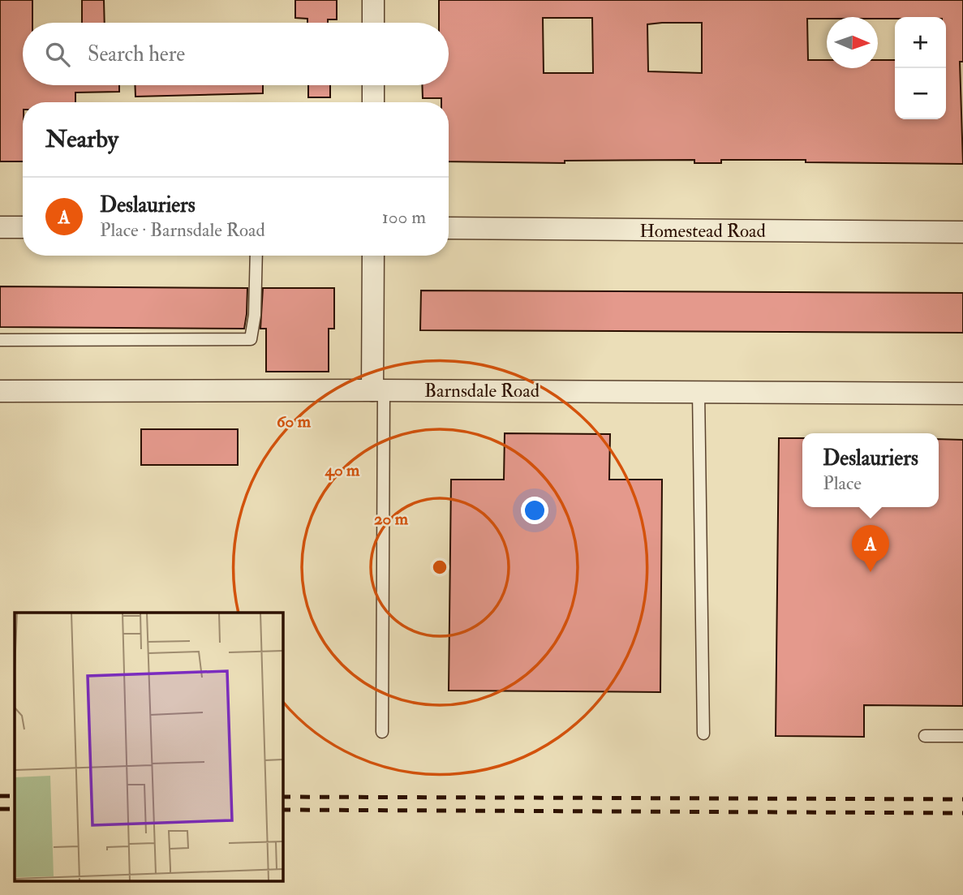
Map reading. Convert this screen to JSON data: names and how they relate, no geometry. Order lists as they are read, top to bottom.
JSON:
{
  "streets": {
    "street": ["Homestead Road", "Barnsdale Road"]
  },
  "north": "right",
  "page": {
    "map_buttons": ["+", "−"],
    "search": "Search here",
    "heading": "Nearby",
    "list": [
      {
        "mark": "A",
        "name": "Deslauriers",
        "note": "Place · Barnsdale Road",
        "value": "100 m"
      }
    ],
    "popup": ["Deslauriers", "Place"],
    "pins": "A"
  },
  "rings": ["60 m", "40 m", "20 m"]
}
